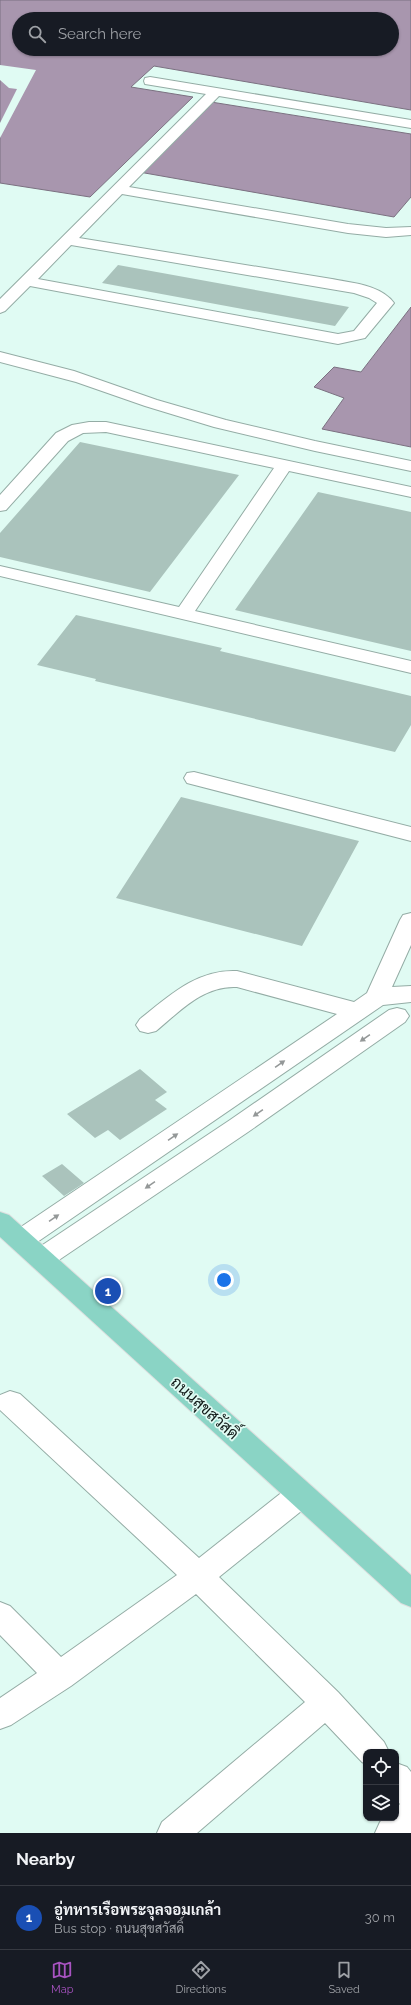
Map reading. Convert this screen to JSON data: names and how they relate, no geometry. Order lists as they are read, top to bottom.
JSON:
{
  "streets": {
    "main road": ["ถนนสุขสวัสดิ์"]
  },
  "page": {
    "search": "Search here",
    "pins": "1",
    "heading": "Nearby",
    "list": [
      {
        "mark": "1",
        "name": "อู่ทหารเรือพระจุลจอมเกล้า",
        "note": "Bus stop · ถนนสุขสวัสดิ์",
        "value": "30 m"
      }
    ],
    "nav": ["Map", "Directions", "Saved"]
  }
}
